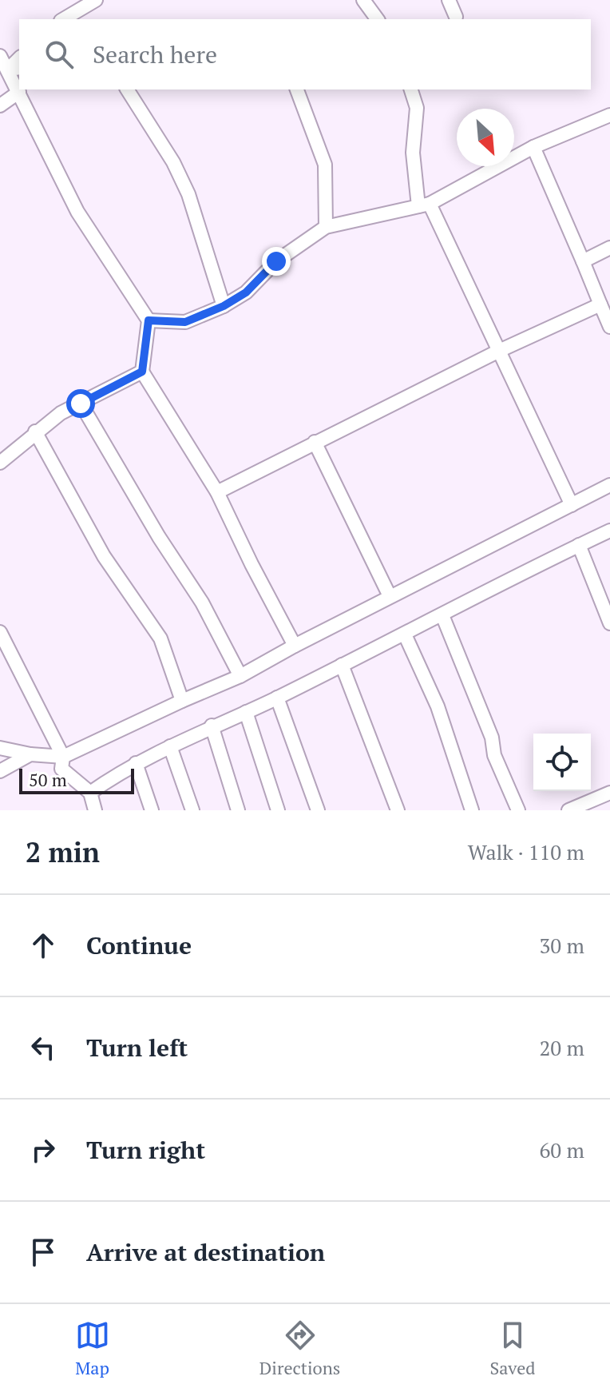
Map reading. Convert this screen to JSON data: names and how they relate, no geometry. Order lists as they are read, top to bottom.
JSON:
{
  "scale_bar": "50 m",
  "north": "bottom right",
  "page": {
    "search": "Search here",
    "scale": "50 m",
    "heading": ["2 min", "Walk · 110 m"],
    "list": [
      ["Continue", "30 m"],
      ["Turn left", "20 m"],
      ["Turn right", "60 m"],
      "Arrive at destination"
    ],
    "nav": ["Map", "Directions", "Saved"]
  }
}
